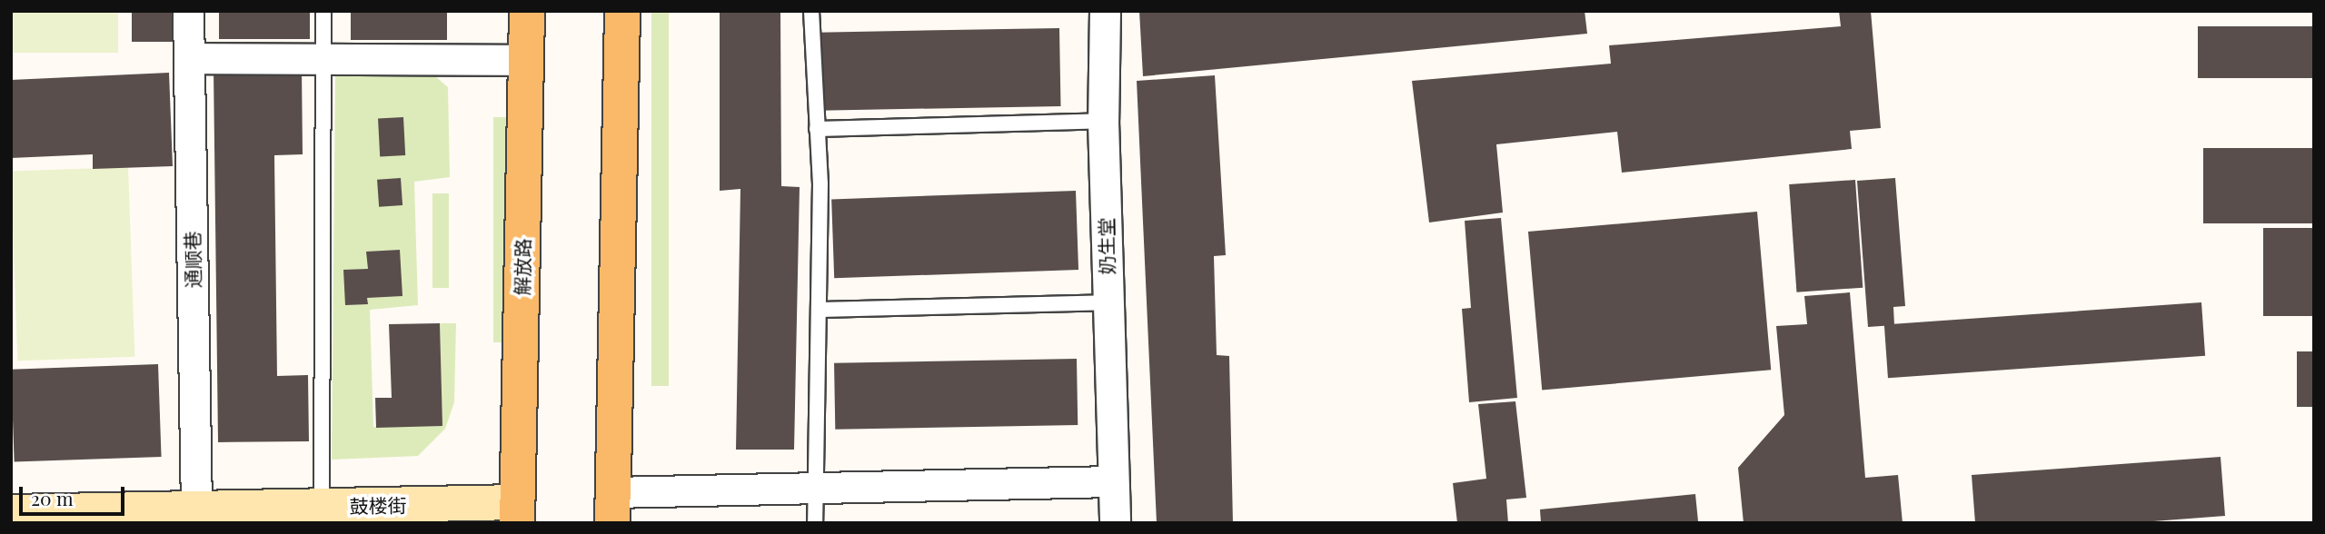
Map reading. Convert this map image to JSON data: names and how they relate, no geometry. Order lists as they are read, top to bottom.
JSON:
{
  "streets": {
    "main road": ["解放路"],
    "street": ["奶生堂", "通顺巷", "鼓楼街"]
  },
  "crossings": [
    ["通顺巷", "鼓楼街"],
    ["解放路", "鼓楼街"]
  ],
  "scale_bar": "20 m"
}
